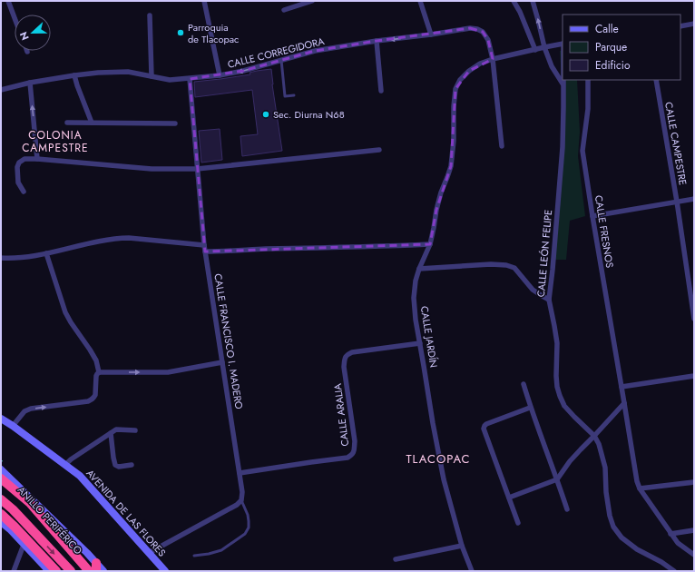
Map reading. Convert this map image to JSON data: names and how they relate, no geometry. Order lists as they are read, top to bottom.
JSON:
{
  "streets": {
    "highway": ["ANILLO PERIFÉRICO"],
    "street": [
      "CALLE CORREGIDORA",
      "CALLE CAMPESTRE",
      "CALLE FRESNOS",
      "CALLE LEÓN FELIPE",
      "CALLE JARDÍN",
      "CALLE FRANCISCO I. MADERO",
      "CALLE ARALIA",
      "AVENIDA DE LAS FLORES"
    ]
  },
  "crossings": [
    ["CALLE CORREGIDORA", "CALLE JARDÍN"],
    ["CALLE CORREGIDORA", "CALLE FRANCISCO I. MADERO"],
    ["CALLE JARDÍN", "CALLE ARALIA"],
    ["CALLE FRANCISCO I. MADERO", "CALLE ARALIA"]
  ],
  "districts": ["COLONIA CAMPESTRE", "TLACOPAC"],
  "places": ["Parroquia de Tlacopac", "Sec. Diurna N68"],
  "legend": ["Calle", "Parque", "Edificio"],
  "north": "left"
}
